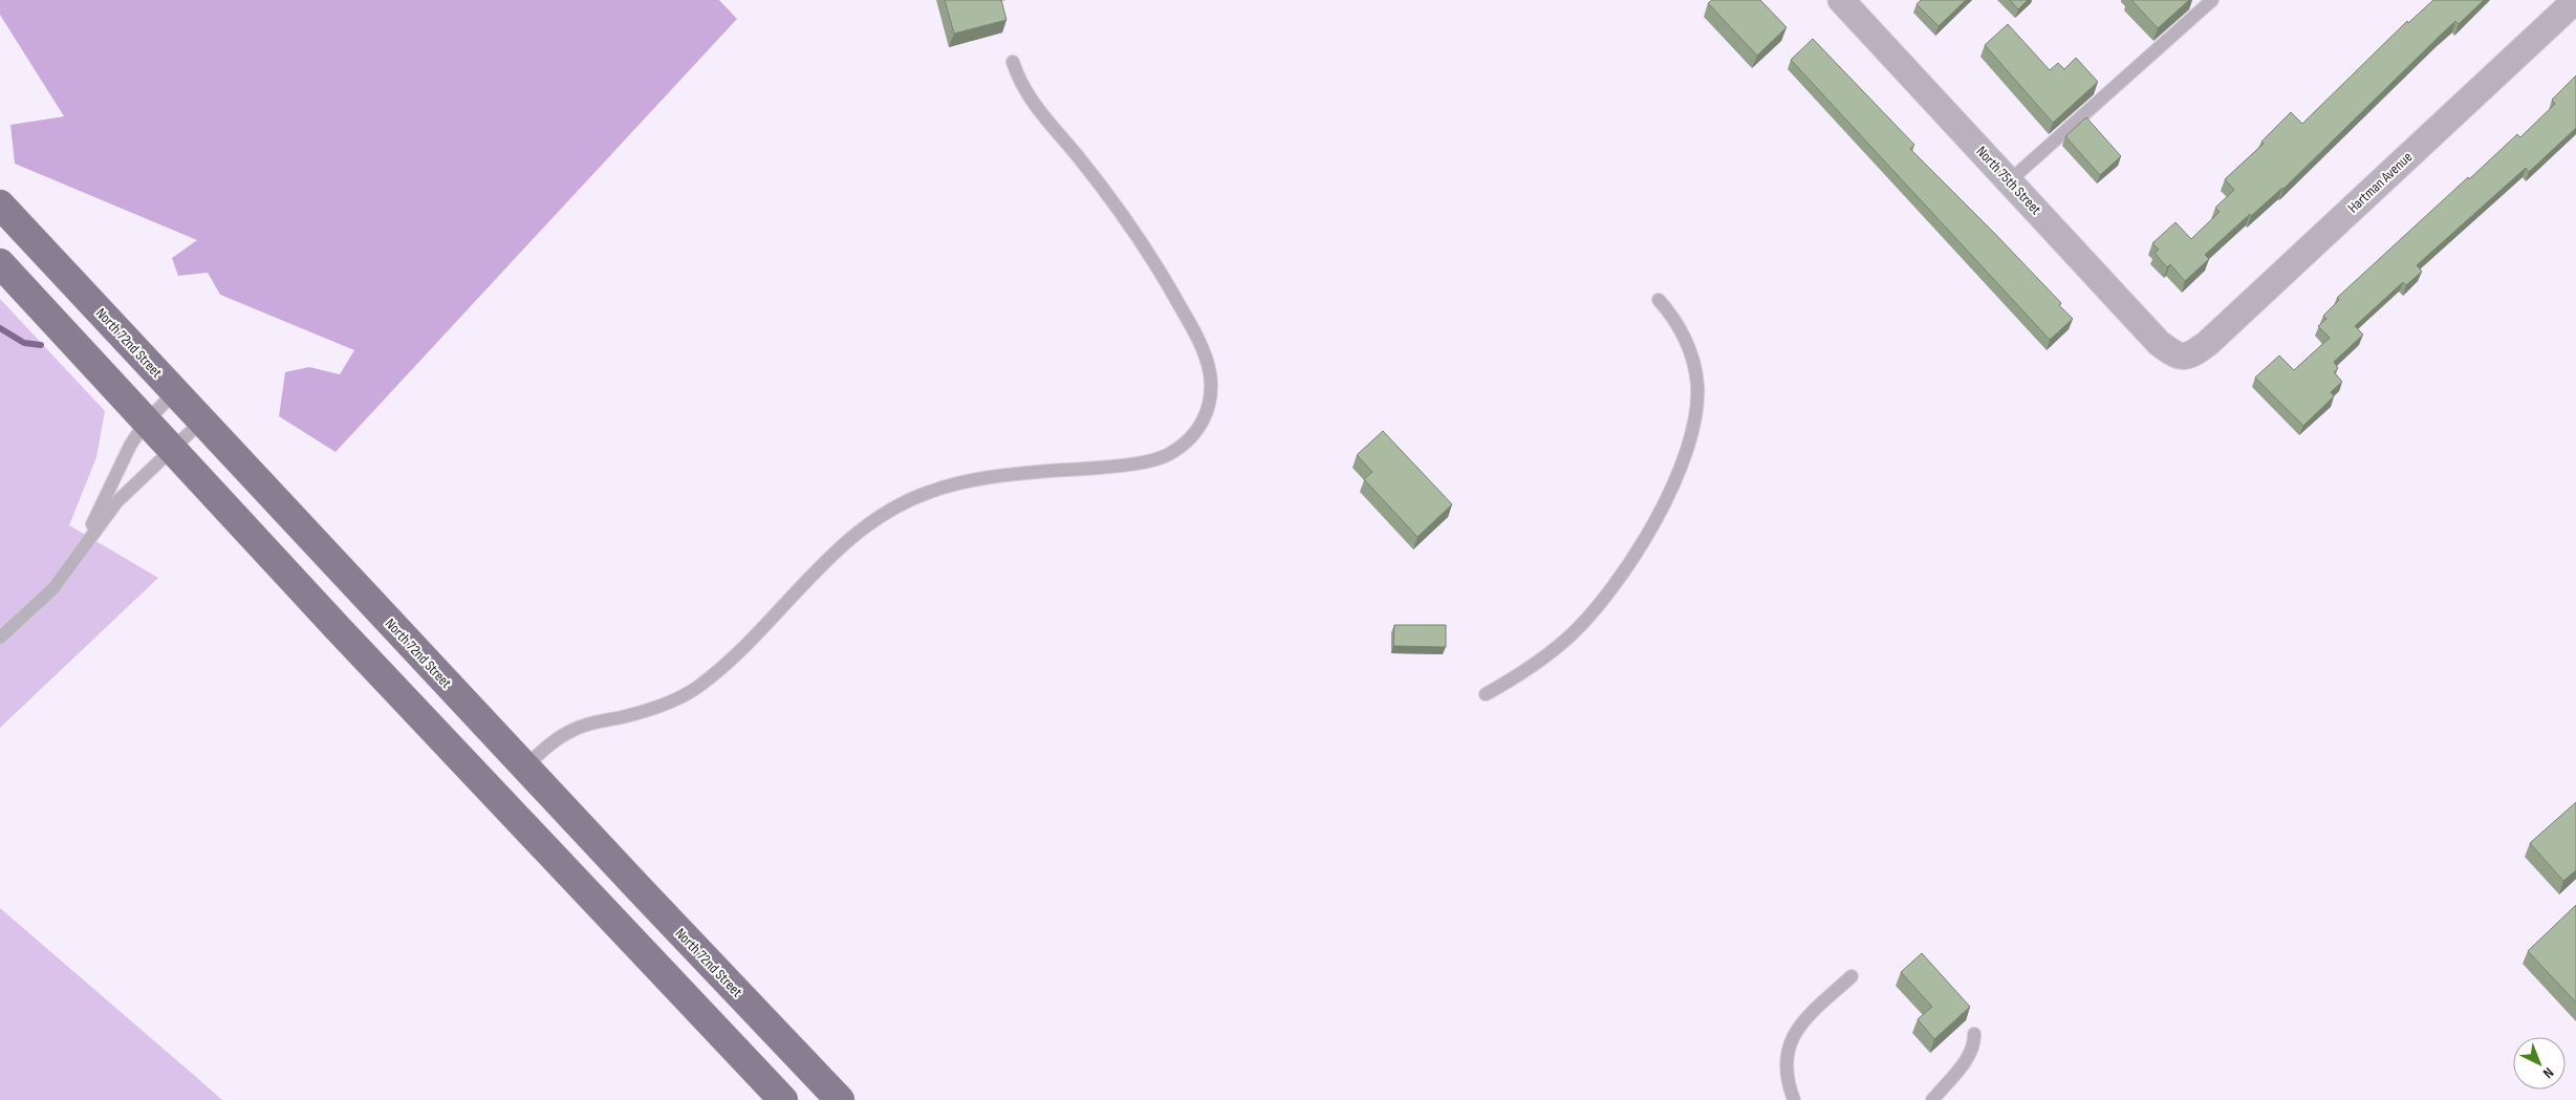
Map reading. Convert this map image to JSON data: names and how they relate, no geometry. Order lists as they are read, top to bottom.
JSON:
{
  "streets": {
    "main road": ["North 72nd Street"],
    "street": ["North 75th Street", "Hartman Avenue"]
  },
  "crossings": [
    ["North 75th Street", "Hartman Avenue"]
  ],
  "north": "bottom right"
}
